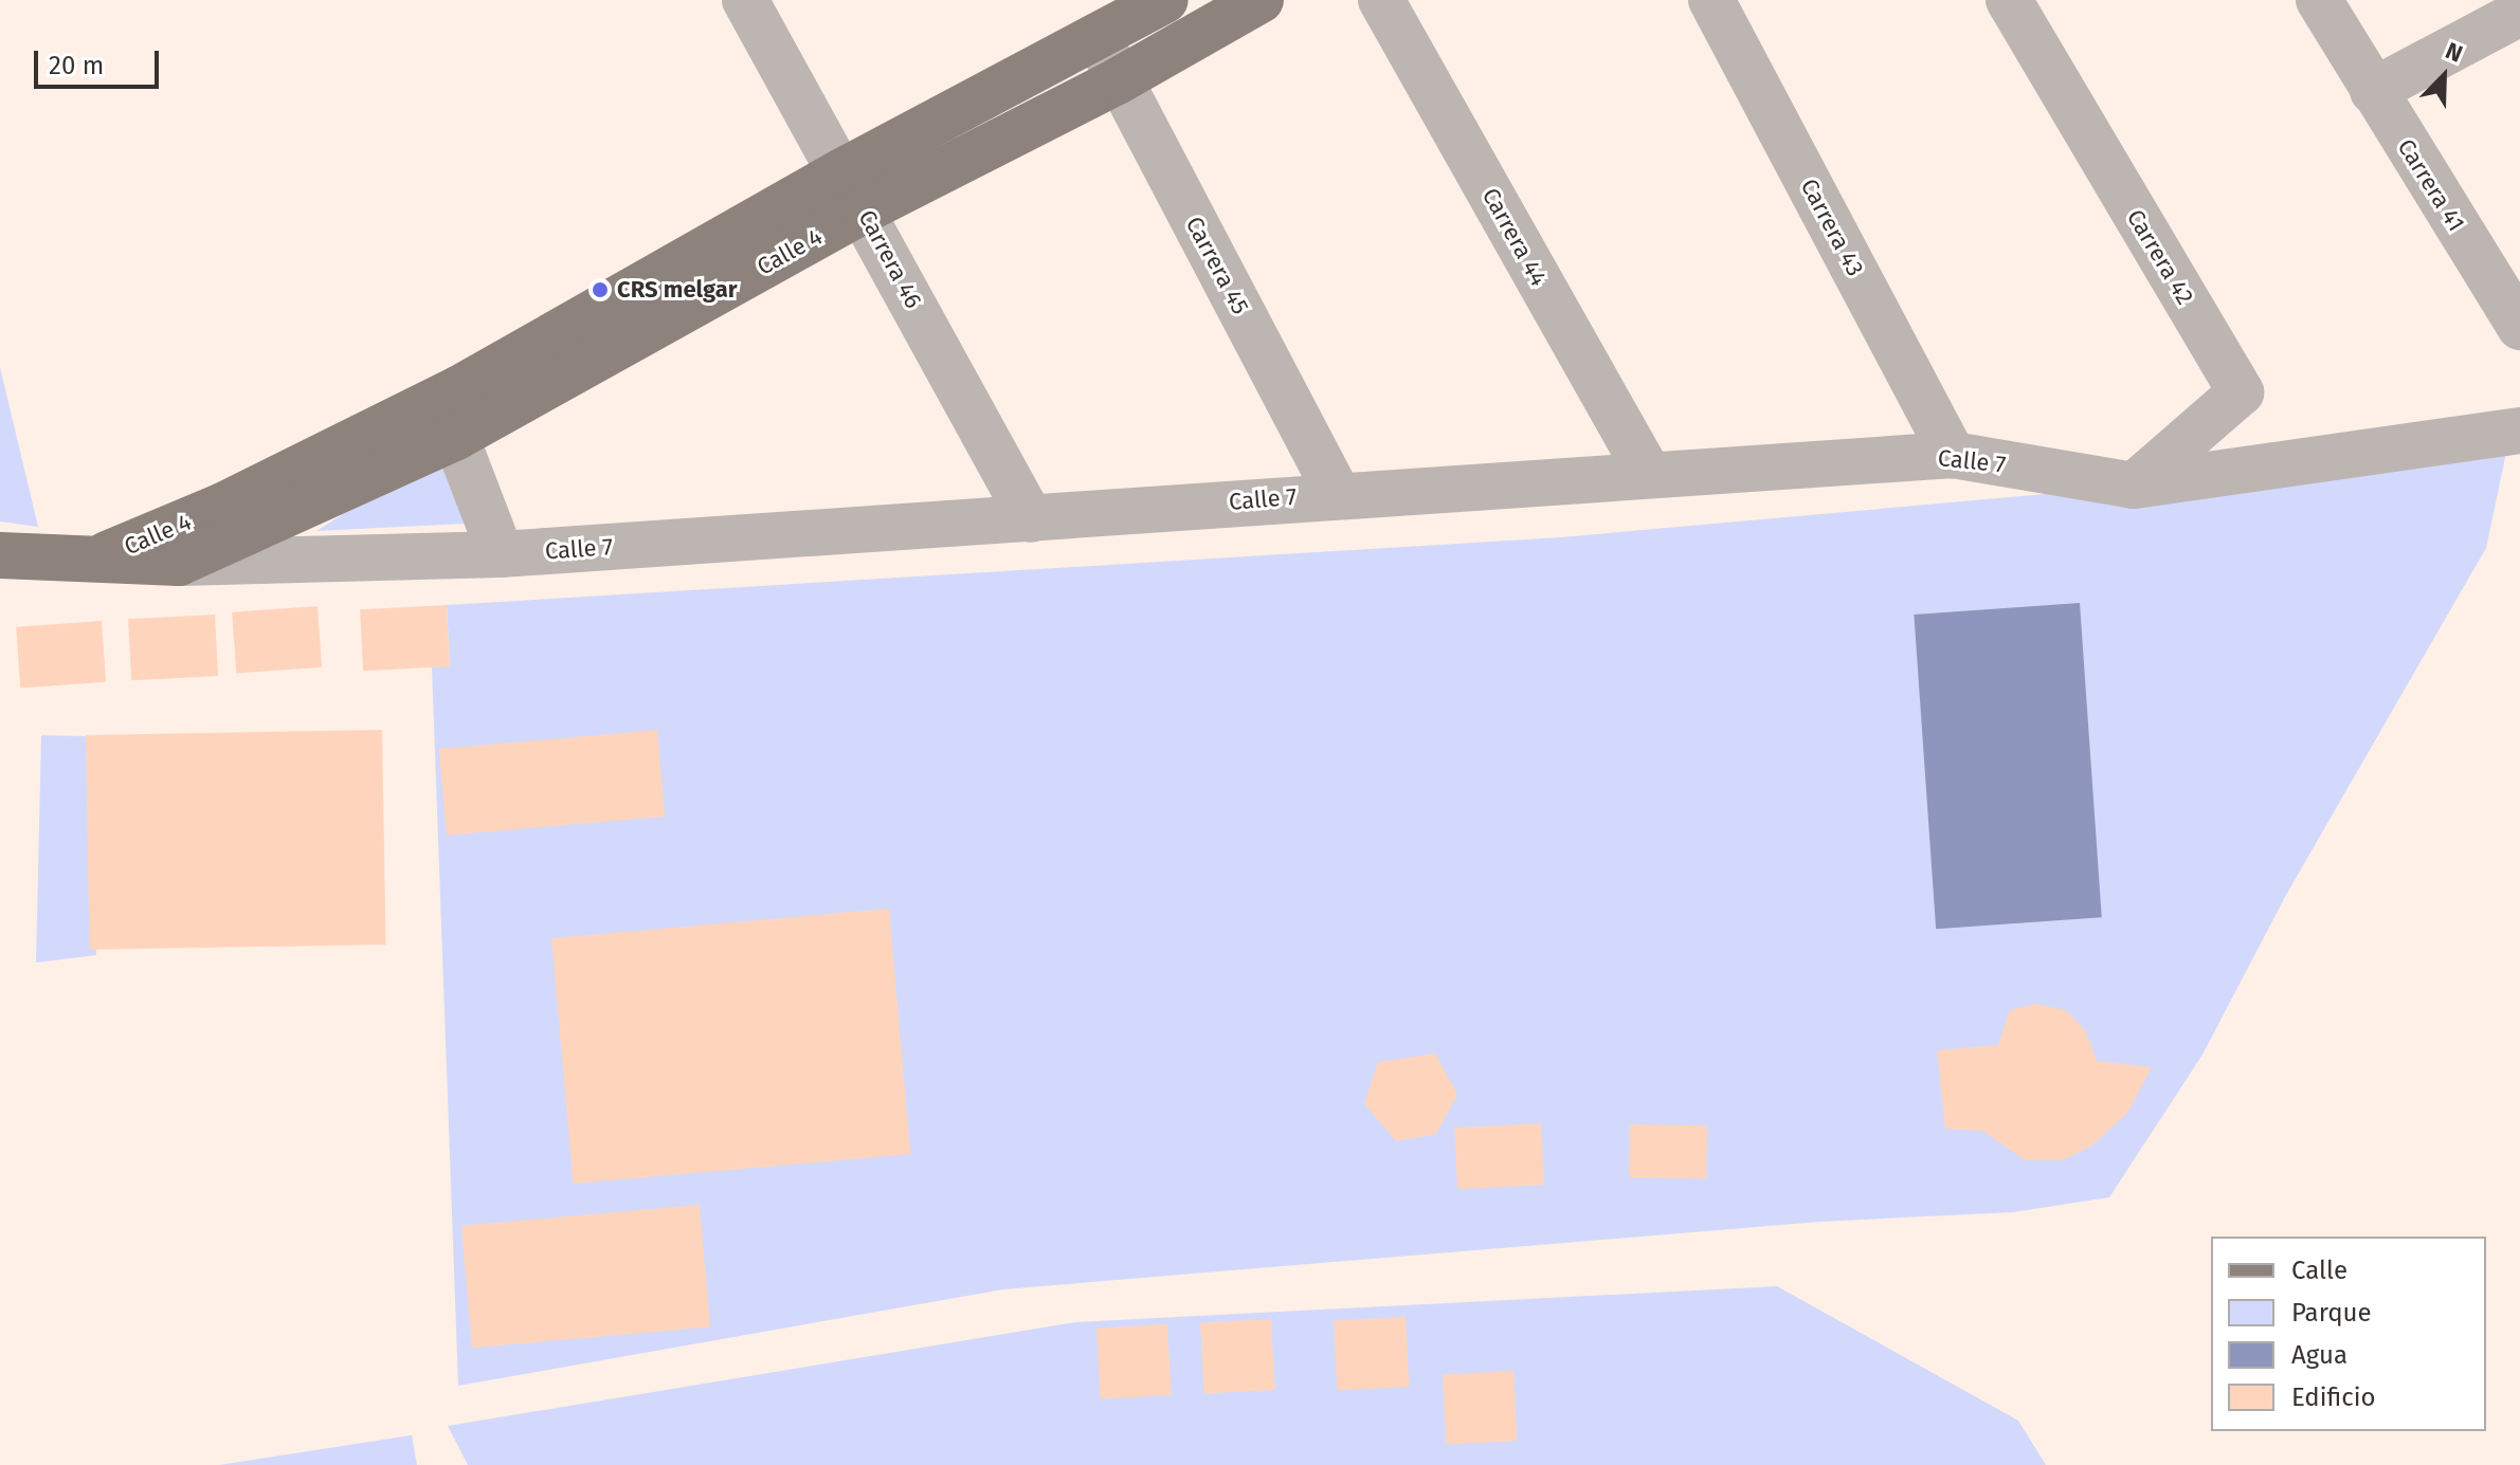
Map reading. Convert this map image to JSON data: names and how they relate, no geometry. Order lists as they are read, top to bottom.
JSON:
{
  "streets": {
    "main road": ["Calle 4", "Calle 7"],
    "street": [
      "Carrera 41",
      "Carrera 43",
      "Carrera 44",
      "Carrera 42",
      "Carrera 46",
      "Carrera 45"
    ]
  },
  "crossings": [
    ["Carrera 43", "Calle 7"],
    ["Carrera 44", "Calle 7"],
    ["Calle 4", "Carrera 46"],
    ["Calle 4", "Carrera 45"],
    ["Calle 4", "Calle 7"],
    ["Carrera 42", "Calle 7"],
    ["Carrera 46", "Calle 7"],
    ["Carrera 45", "Calle 7"]
  ],
  "places": ["CRS melgar"],
  "legend": [
    "Calle",
    "Parque",
    "Agua",
    "Edificio"
  ],
  "scale_bar": "20 m",
  "north": "top right"
}
